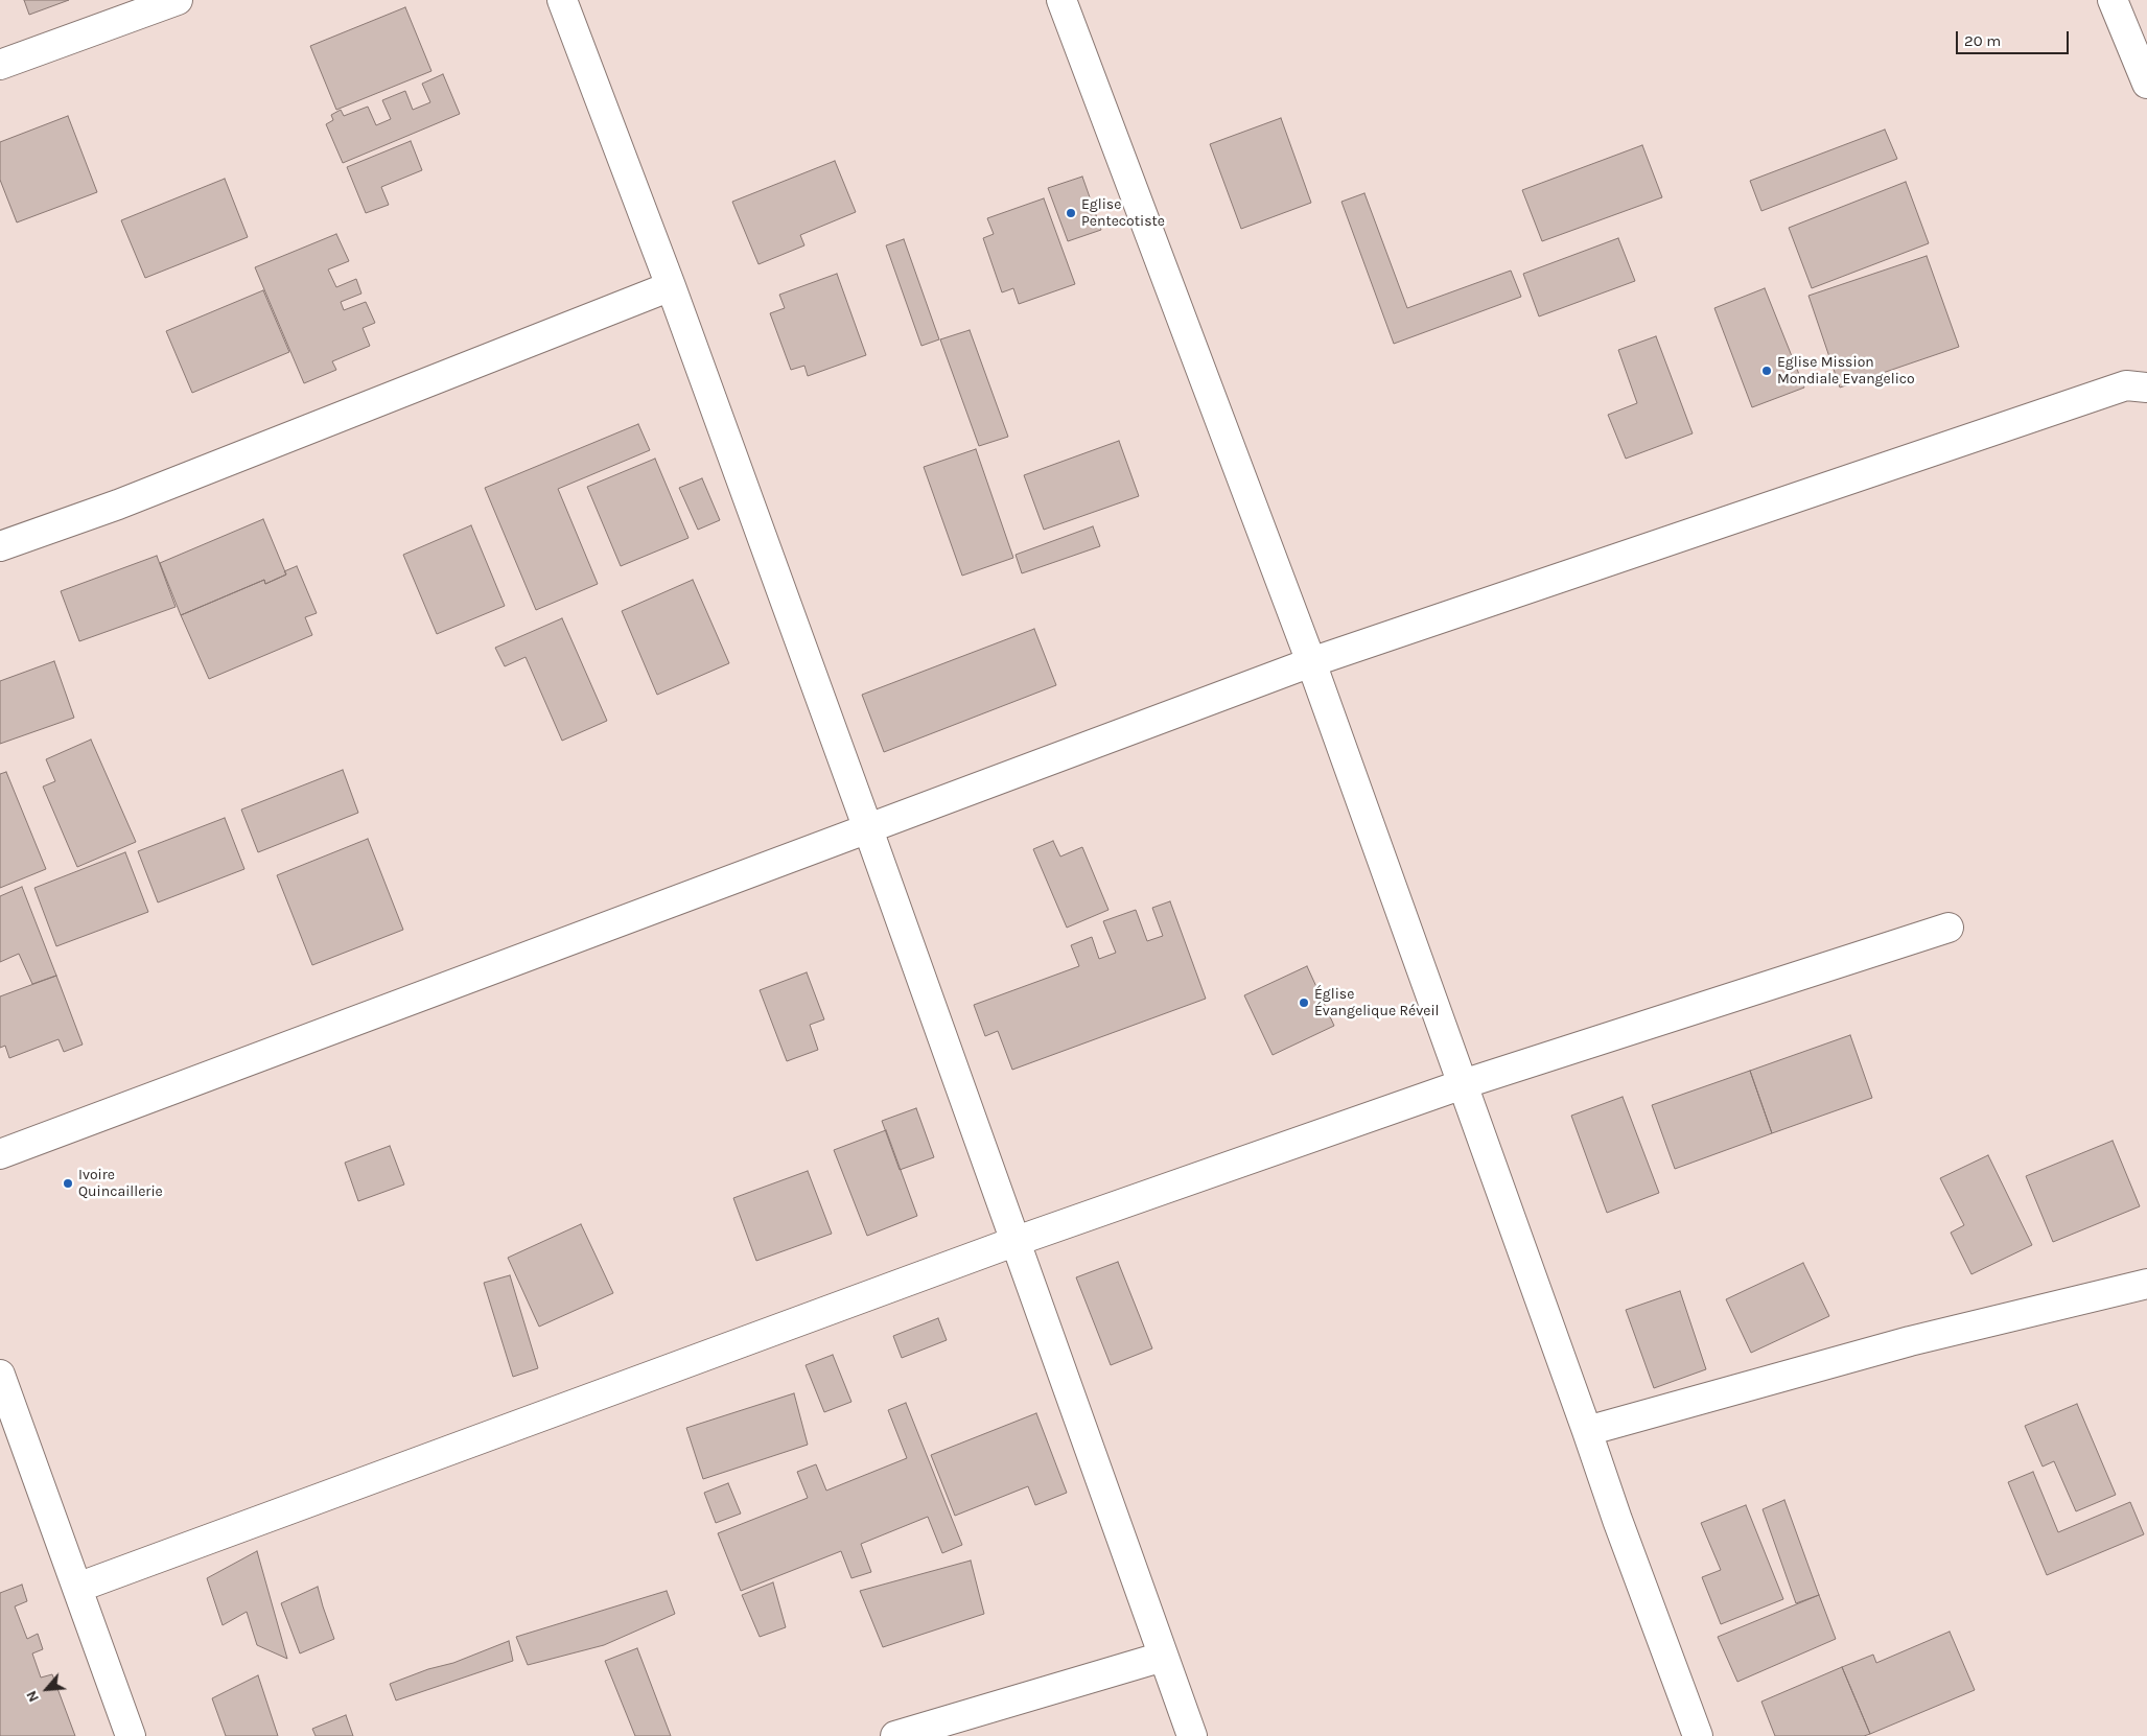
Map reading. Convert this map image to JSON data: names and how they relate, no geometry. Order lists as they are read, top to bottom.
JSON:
{
  "places": [
    "Eglise Pentecotiste",
    "Eglise Mission Mondiale Evangelico",
    "Église Évangelique Réveil",
    "Ivoire Quincaillerie"
  ],
  "scale_bar": "20 m",
  "north": "bottom left"
}
